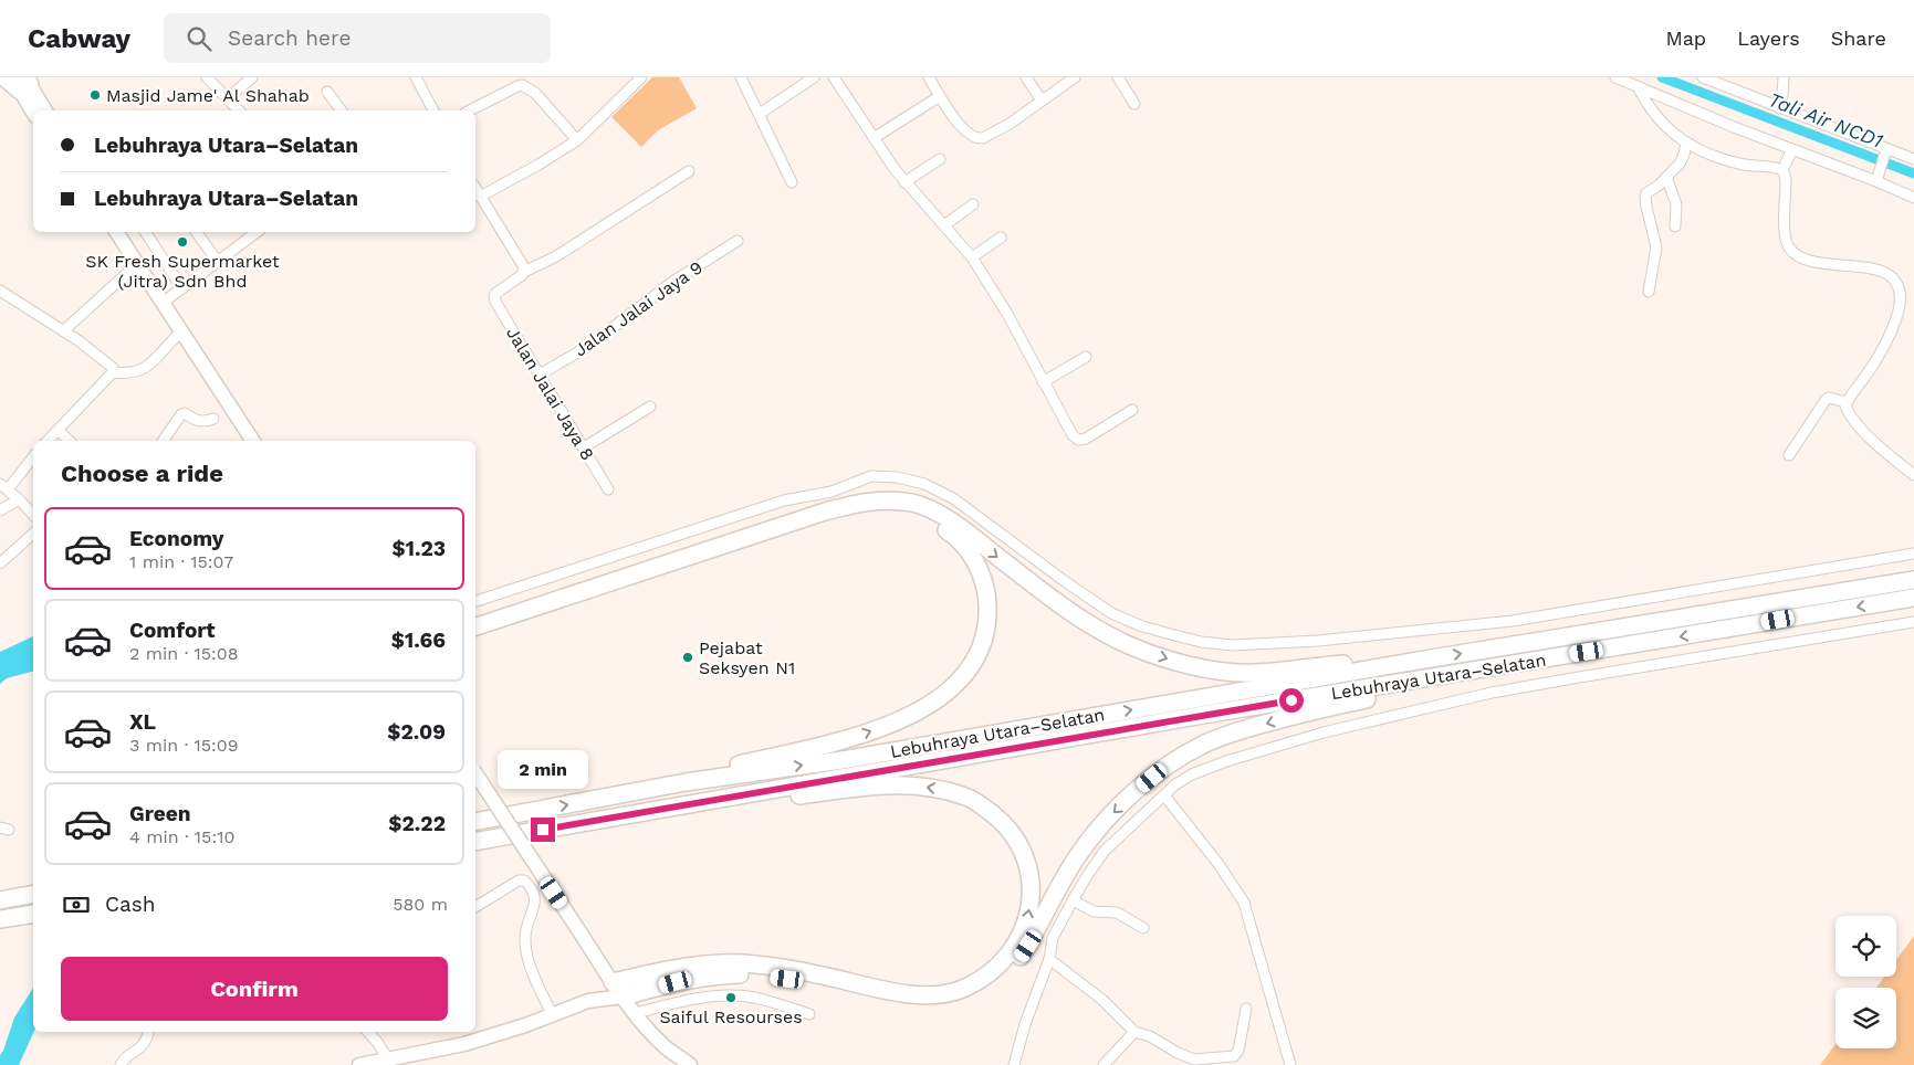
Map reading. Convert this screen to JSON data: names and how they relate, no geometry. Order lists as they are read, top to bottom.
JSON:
{
  "streets": {
    "highway": ["Lebuhraya Utara–Selatan"],
    "street": ["Jalan Jalai Jaya 9", "Jalan Jalai Jaya 8"]
  },
  "crossings": [
    ["Jalan Jalai Jaya 9", "Jalan Jalai Jaya 8"]
  ],
  "water": ["Tali Air NCD1"],
  "places": [
    "Masjid Jame' Al Shahab",
    "SK Fresh Supermarket (Jitra) Sdn Bhd",
    "Pejabat Seksyen N1",
    "Saiful Resourses"
  ],
  "page": {
    "header": "Cabway",
    "search": "Search here",
    "nav": ["Map", "Layers", "Share"],
    "banner": ["Lebuhraya Utara–Selatan", "Lebuhraya Utara–Selatan"],
    "heading": "Choose a ride",
    "list": [
      {
        "name": "Economy",
        "note": "1 min · 15:07",
        "value": "$1.23"
      },
      {
        "name": "Comfort",
        "note": "2 min · 15:08",
        "value": "$1.66"
      },
      {
        "name": "XL",
        "note": "3 min · 15:09",
        "value": "$2.09"
      },
      {
        "name": "Green",
        "note": "4 min · 15:10",
        "value": "$2.22"
      }
    ],
    "bubble": "2 min",
    "pay": ["Cash", "580 m"],
    "buttons": "Confirm"
  }
}
